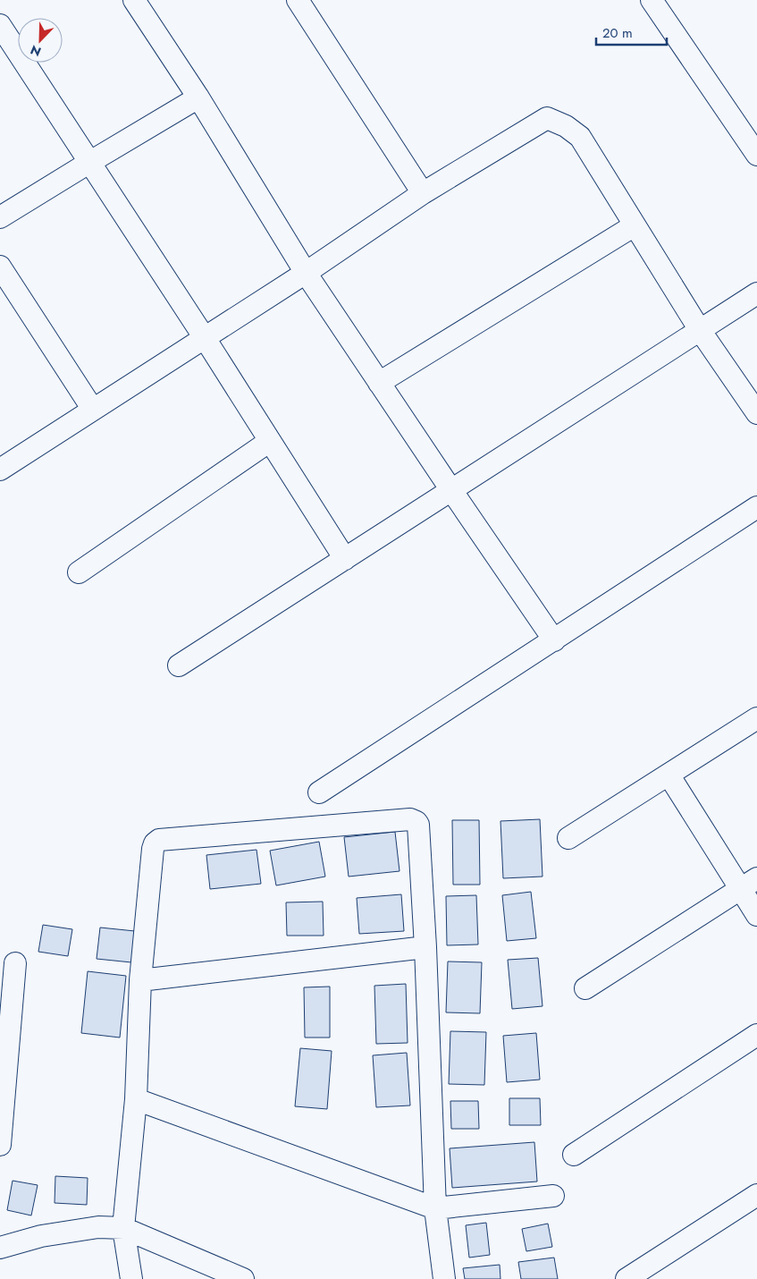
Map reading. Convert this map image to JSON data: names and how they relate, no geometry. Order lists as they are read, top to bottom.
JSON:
{
  "scale_bar": "20 m",
  "north": "bottom left"
}
